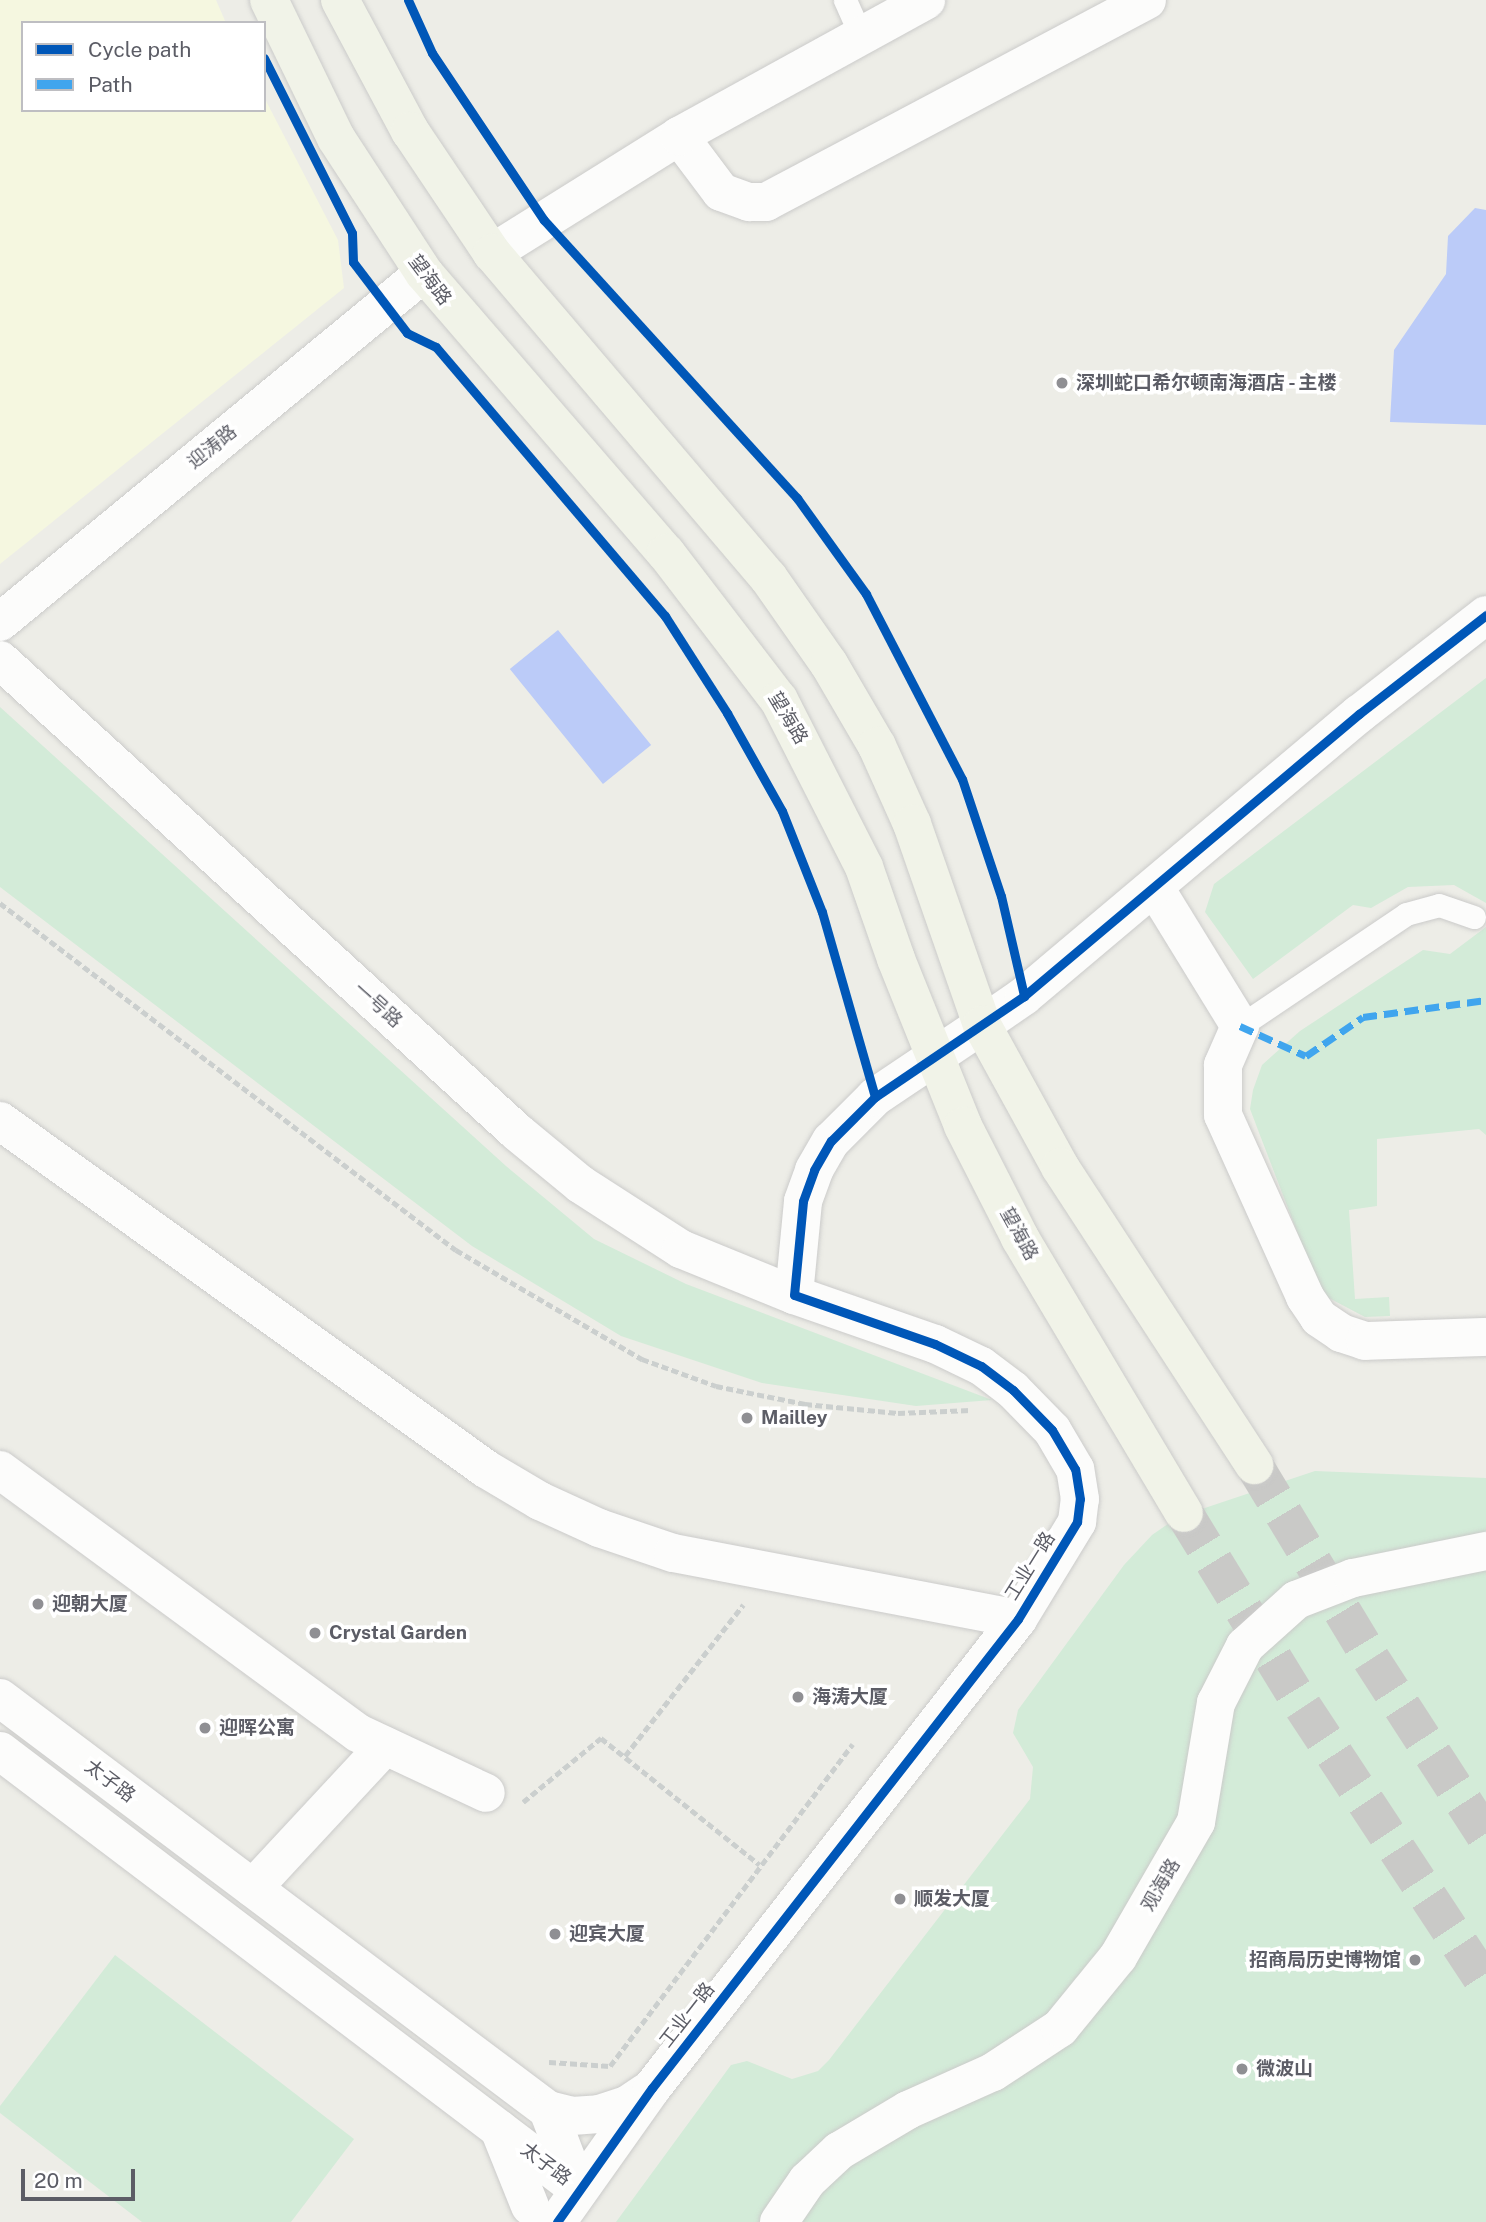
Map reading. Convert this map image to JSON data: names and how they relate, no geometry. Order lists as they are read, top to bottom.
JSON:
{
  "streets": {
    "main road": ["望海路"],
    "street": [
      "迎涛路",
      "一号路",
      "工业一路",
      "太子路",
      "观海路"
    ]
  },
  "crossings": [
    ["望海路", "迎涛路"],
    ["一号路", "工业一路"],
    ["工业一路", "太子路"]
  ],
  "places": [
    "深圳蛇口希尔顿南海酒店 - 主楼",
    "Mailley",
    "迎朝大厦",
    "Crystal Garden",
    "海涛大厦",
    "迎晖公寓",
    "顺发大厦",
    "迎宾大厦",
    "招商局历史博物馆",
    "微波山"
  ],
  "legend": ["Cycle path", "Path"],
  "scale_bar": "20 m"
}
